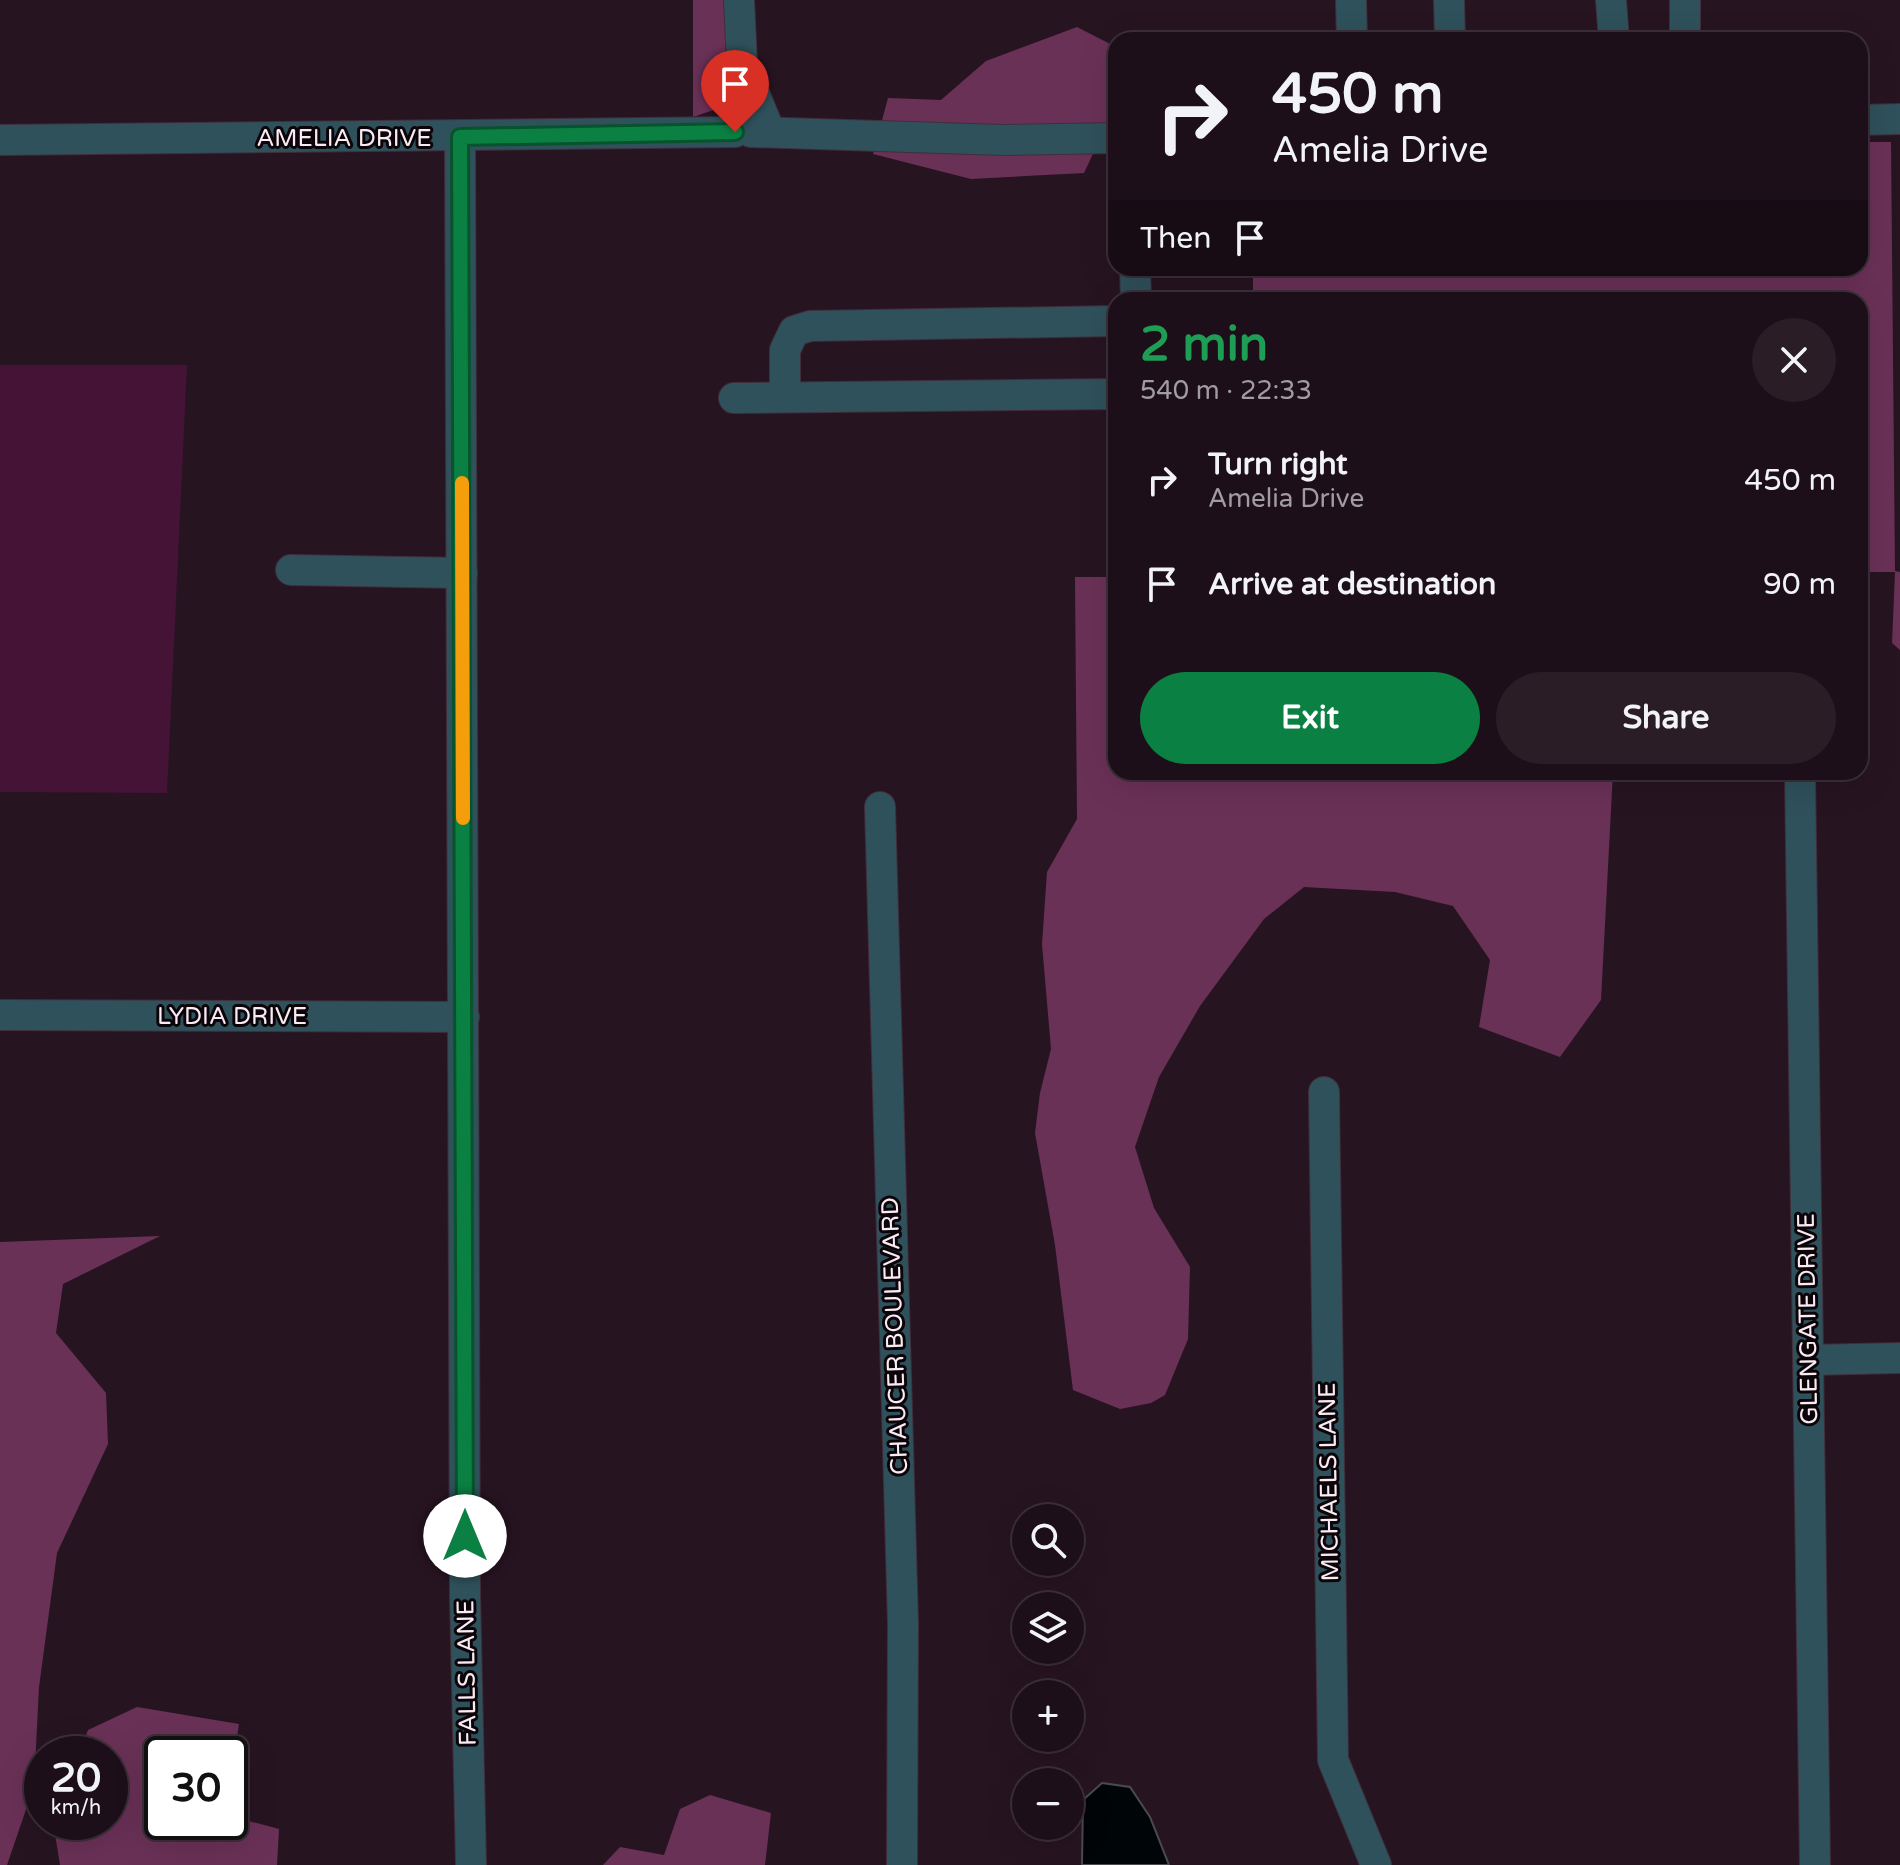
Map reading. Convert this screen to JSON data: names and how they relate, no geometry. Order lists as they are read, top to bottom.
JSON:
{
  "streets": {
    "street": [
      "AMELIA DRIVE",
      "LYDIA DRIVE",
      "GLENGATE DRIVE",
      "CHAUCER BOULEVARD",
      "MICHAELS LANE",
      "FALLS LANE"
    ]
  },
  "crossings": [
    ["AMELIA DRIVE", "FALLS LANE"],
    ["LYDIA DRIVE", "FALLS LANE"]
  ],
  "page": {
    "turn": ["450 m", "Amelia Drive"],
    "then": "Then",
    "heading": ["2 min", "540 m · 22:33"],
    "list": [
      {
        "name": "Turn right",
        "note": "Amelia Drive",
        "value": "450 m"
      },
      {
        "name": "Arrive at destination",
        "value": "90 m"
      }
    ],
    "buttons": ["Exit", "Share"],
    "map_buttons": ["+", "−"],
    "speed": "20 km/h",
    "limit": "30"
  }
}
